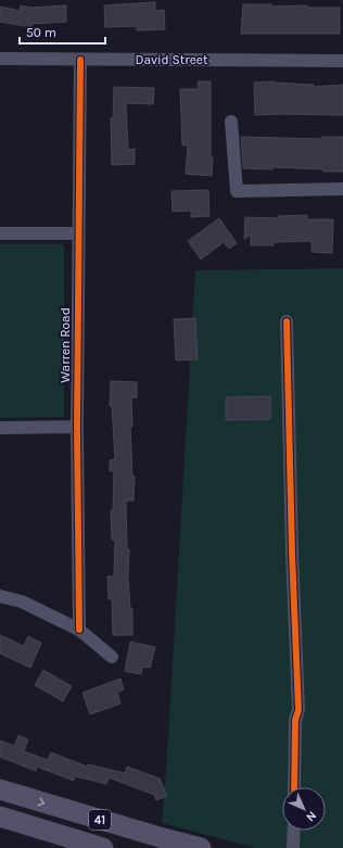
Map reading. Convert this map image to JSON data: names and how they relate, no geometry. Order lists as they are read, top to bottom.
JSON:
{
  "streets": {
    "main road": ["41"],
    "street": ["David Street", "Warren Road"]
  },
  "crossings": [
    ["David Street", "Warren Road"]
  ],
  "scale_bar": "50 m",
  "north": "bottom right"
}
